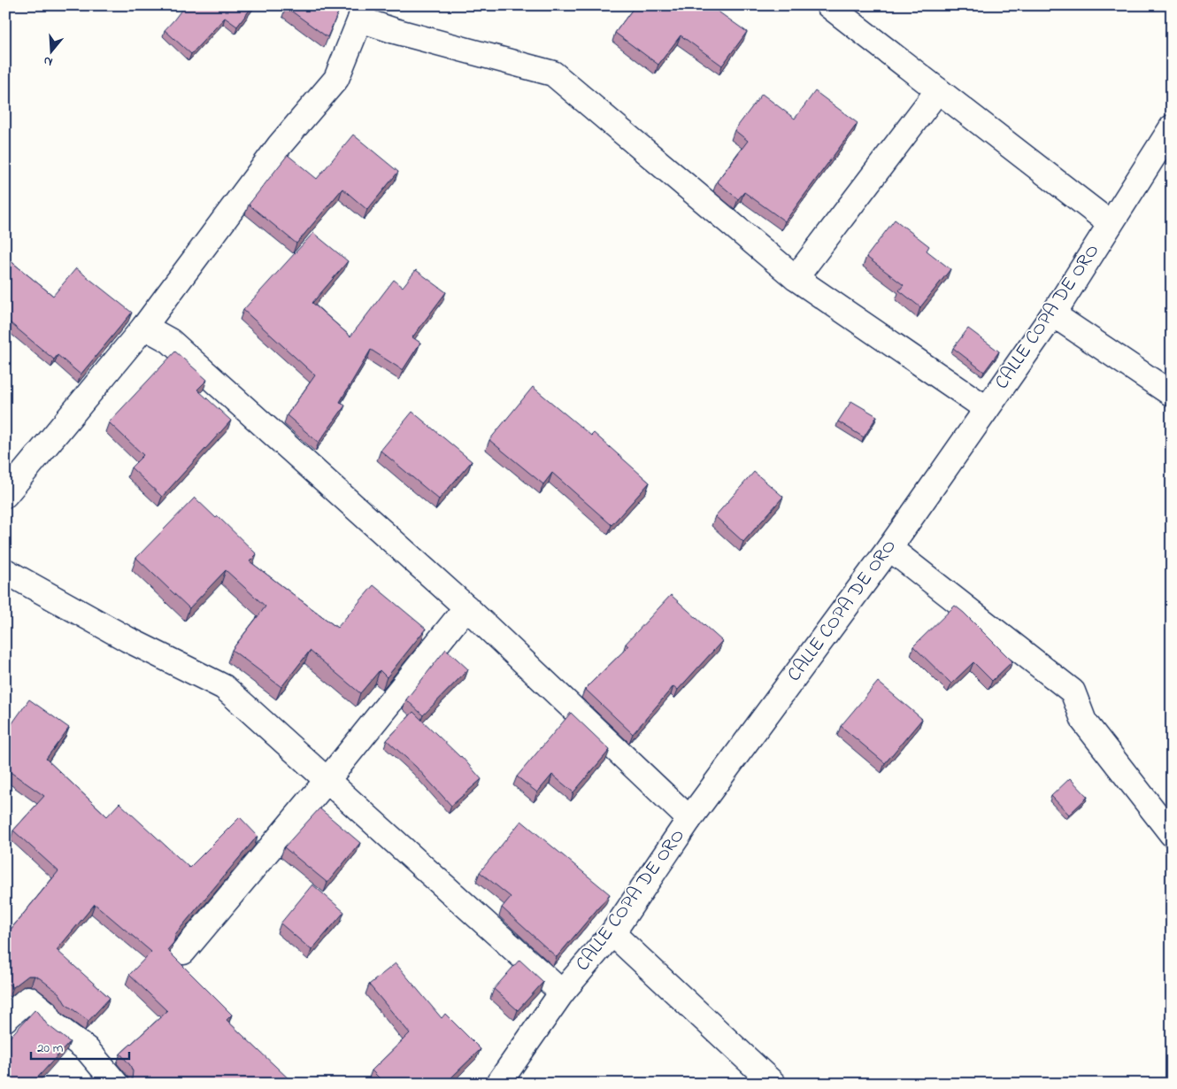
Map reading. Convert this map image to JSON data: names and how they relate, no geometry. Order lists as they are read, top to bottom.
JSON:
{
  "streets": {
    "street": ["CALLE COPA DE ORO"]
  },
  "scale_bar": "20 m",
  "north": "bottom"
}
